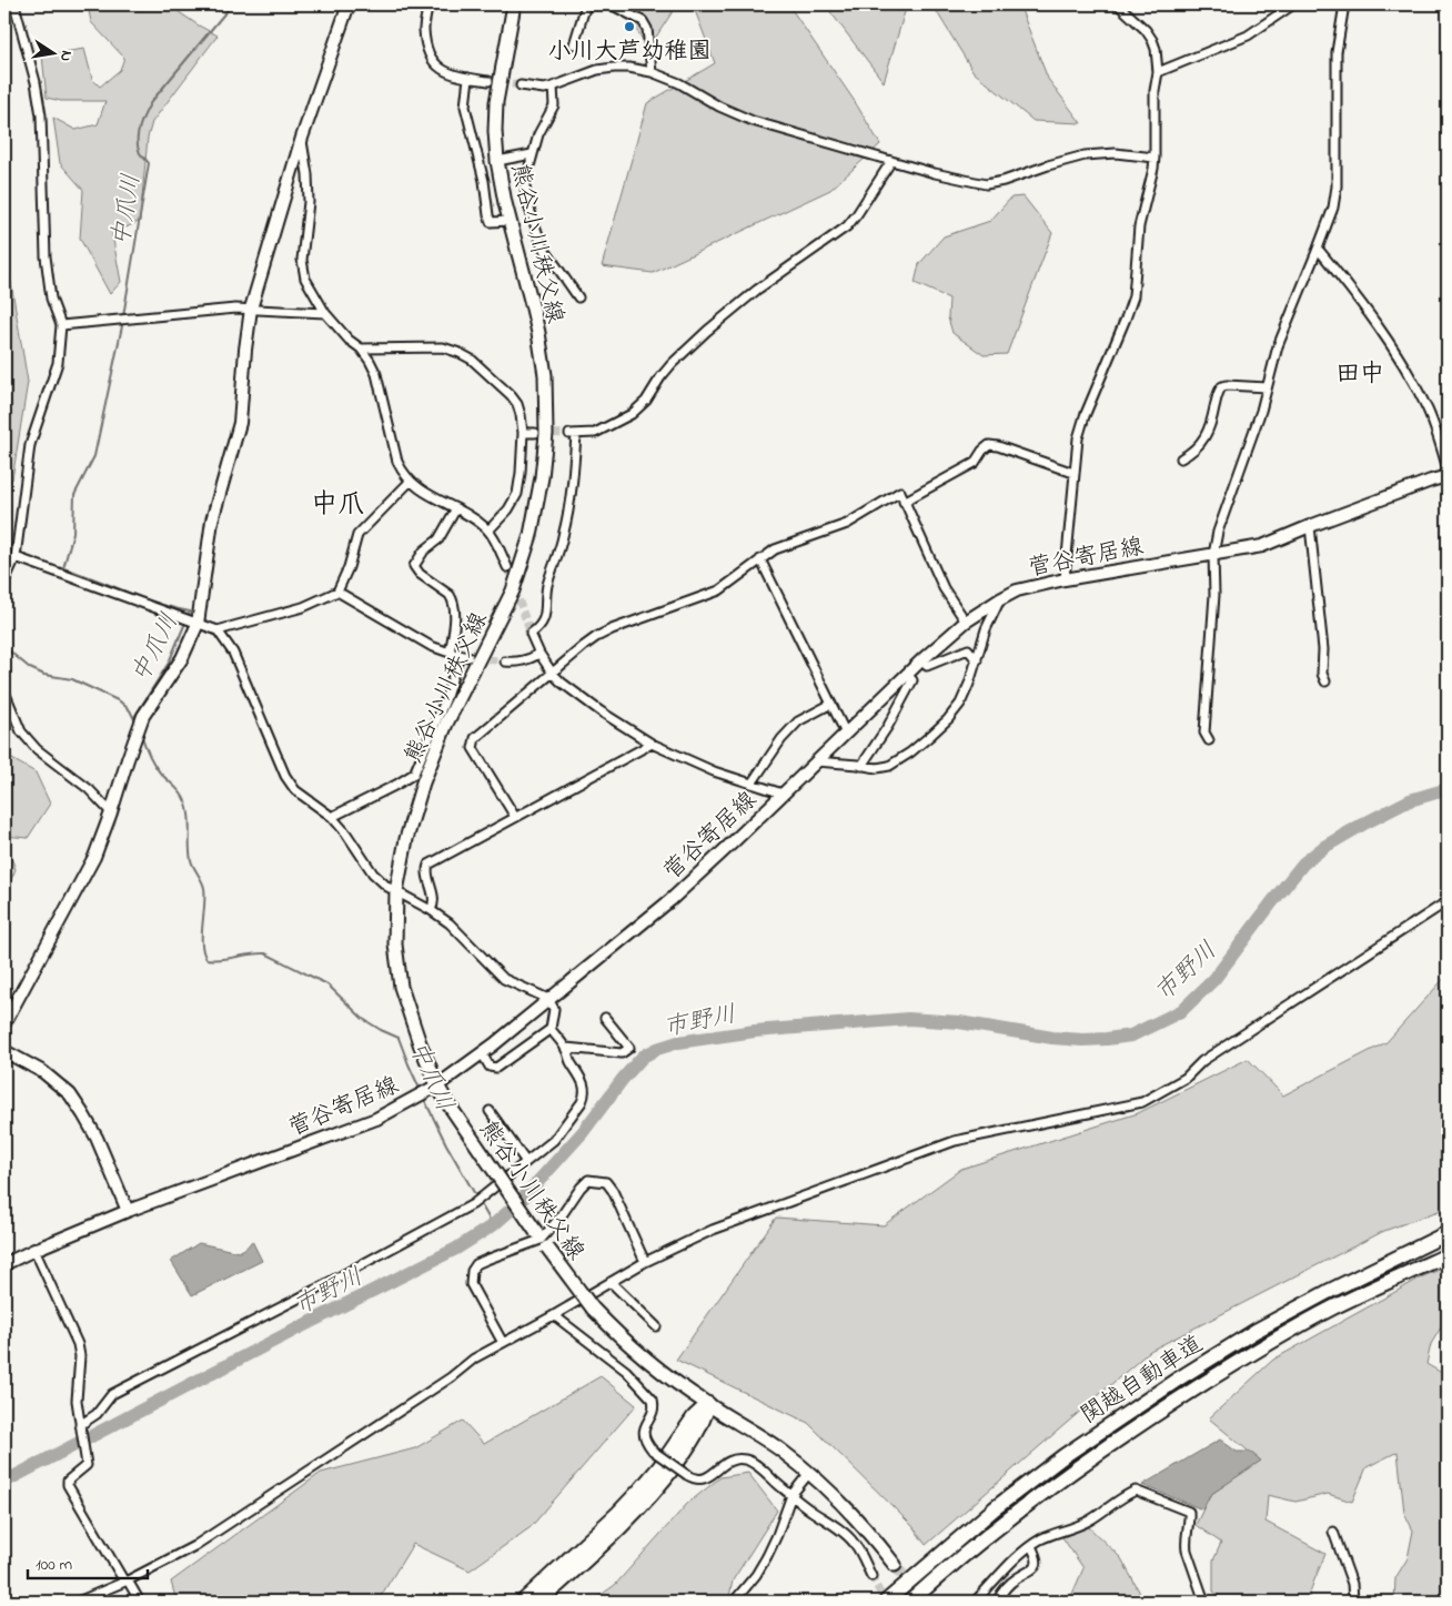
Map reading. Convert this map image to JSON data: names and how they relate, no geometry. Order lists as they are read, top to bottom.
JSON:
{
  "streets": {
    "highway": ["関越自動車道"],
    "main road": ["熊谷小川秩父線", "菅谷寄居線"]
  },
  "crossings": [
    ["熊谷小川秩父線", "菅谷寄居線"]
  ],
  "districts": ["田中", "中爪"],
  "water": ["中爪川", "市野川"],
  "places": ["小川大芦幼稚園"],
  "scale_bar": "100 m",
  "north": "right"
}
